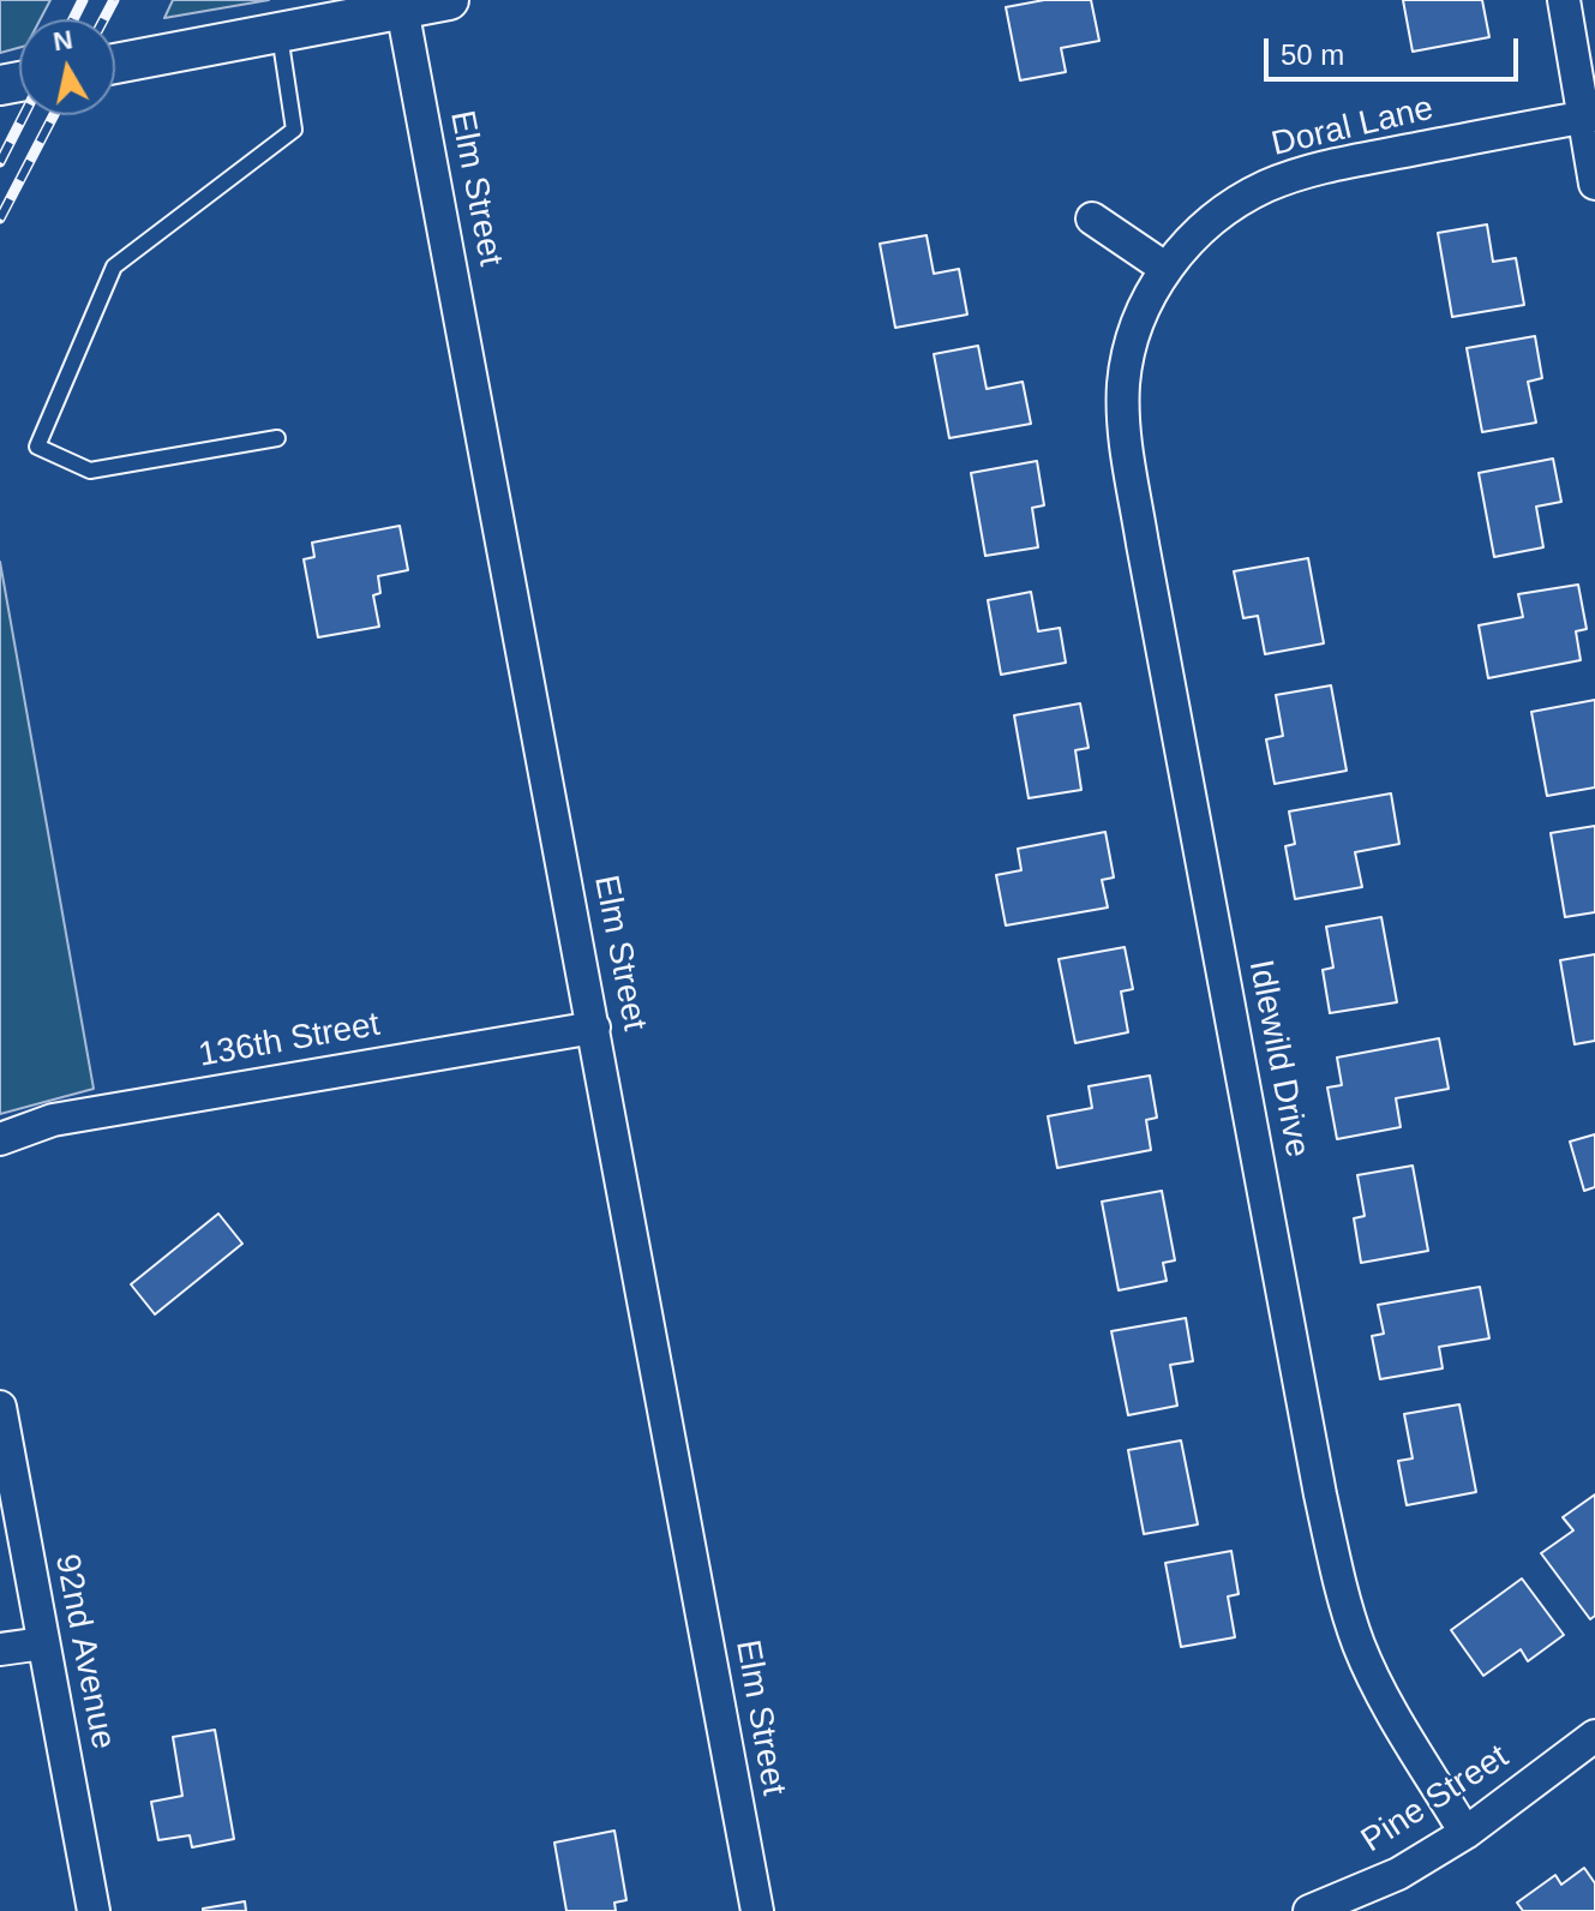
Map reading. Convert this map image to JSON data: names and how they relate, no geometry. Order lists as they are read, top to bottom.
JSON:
{
  "streets": {
    "street": [
      "Doral Lane",
      "Elm Street",
      "136th Street",
      "Idlewild Drive",
      "92nd Avenue",
      "Pine Street"
    ]
  },
  "crossings": [
    ["Doral Lane", "Idlewild Drive"],
    ["Elm Street", "136th Street"],
    ["Idlewild Drive", "Pine Street"]
  ],
  "scale_bar": "50 m",
  "north": "top"
}
